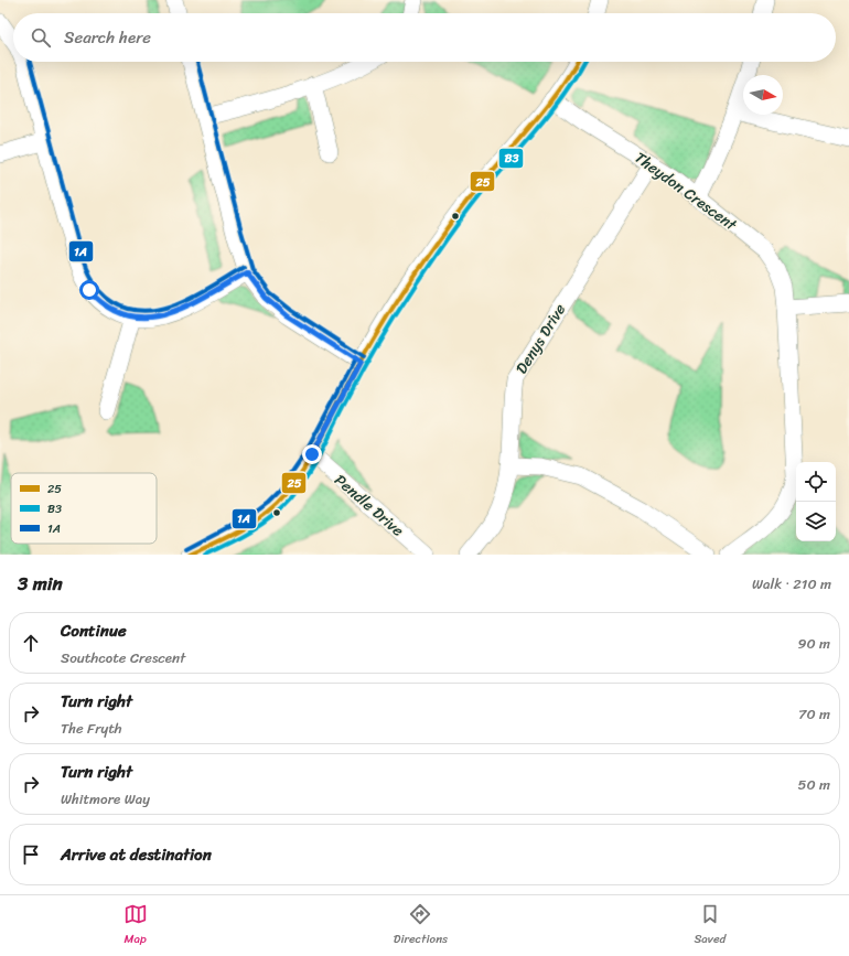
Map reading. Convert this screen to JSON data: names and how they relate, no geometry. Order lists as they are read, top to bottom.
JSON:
{
  "streets": {
    "street": ["Theydon Crescent", "Denys Drive", "Pendle Drive"]
  },
  "crossings": [
    ["Theydon Crescent", "Denys Drive"]
  ],
  "lines": ["transit line 25", "transit line B3", "transit line 1A"],
  "legend": ["25", "B3", "1A"],
  "north": "right",
  "page": {
    "search": "Search here",
    "heading": ["3 min", "Walk · 210 m"],
    "list": [
      ["Continue", "Southcote Crescent", "90 m"],
      ["Turn right", "The Fryth", "70 m"],
      ["Turn right", "Whitmore Way", "50 m"],
      "Arrive at destination"
    ],
    "nav": ["Map", "Directions", "Saved"]
  }
}
